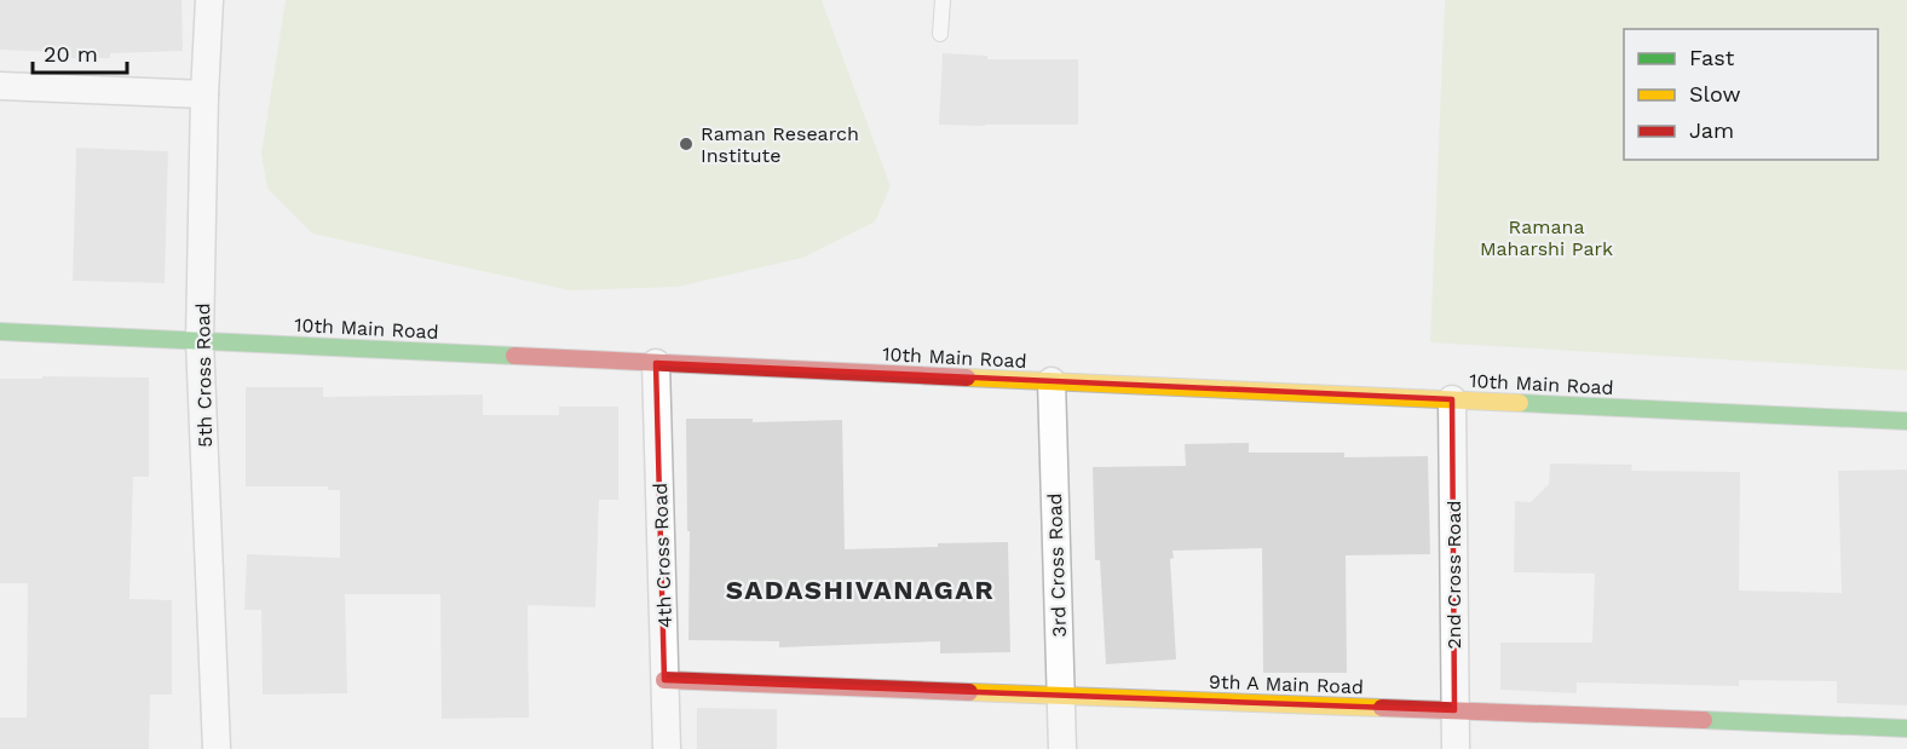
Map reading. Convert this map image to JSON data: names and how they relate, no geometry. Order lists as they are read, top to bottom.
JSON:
{
  "streets": {
    "street": [
      "10th Main Road",
      "5th Cross Road",
      "4th Cross Road",
      "3rd Cross Road",
      "2nd Cross Road",
      "9th A Main Road"
    ]
  },
  "crossings": [
    ["10th Main Road", "5th Cross Road"],
    ["10th Main Road", "4th Cross Road"],
    ["10th Main Road", "3rd Cross Road"],
    ["10th Main Road", "2nd Cross Road"],
    ["4th Cross Road", "9th A Main Road"],
    ["3rd Cross Road", "9th A Main Road"],
    ["2nd Cross Road", "9th A Main Road"]
  ],
  "districts": ["SADASHIVANAGAR"],
  "parks": ["Ramana Maharshi Park"],
  "places": ["Raman Research Institute"],
  "legend": ["Fast", "Slow", "Jam"],
  "scale_bar": "20 m"
}
